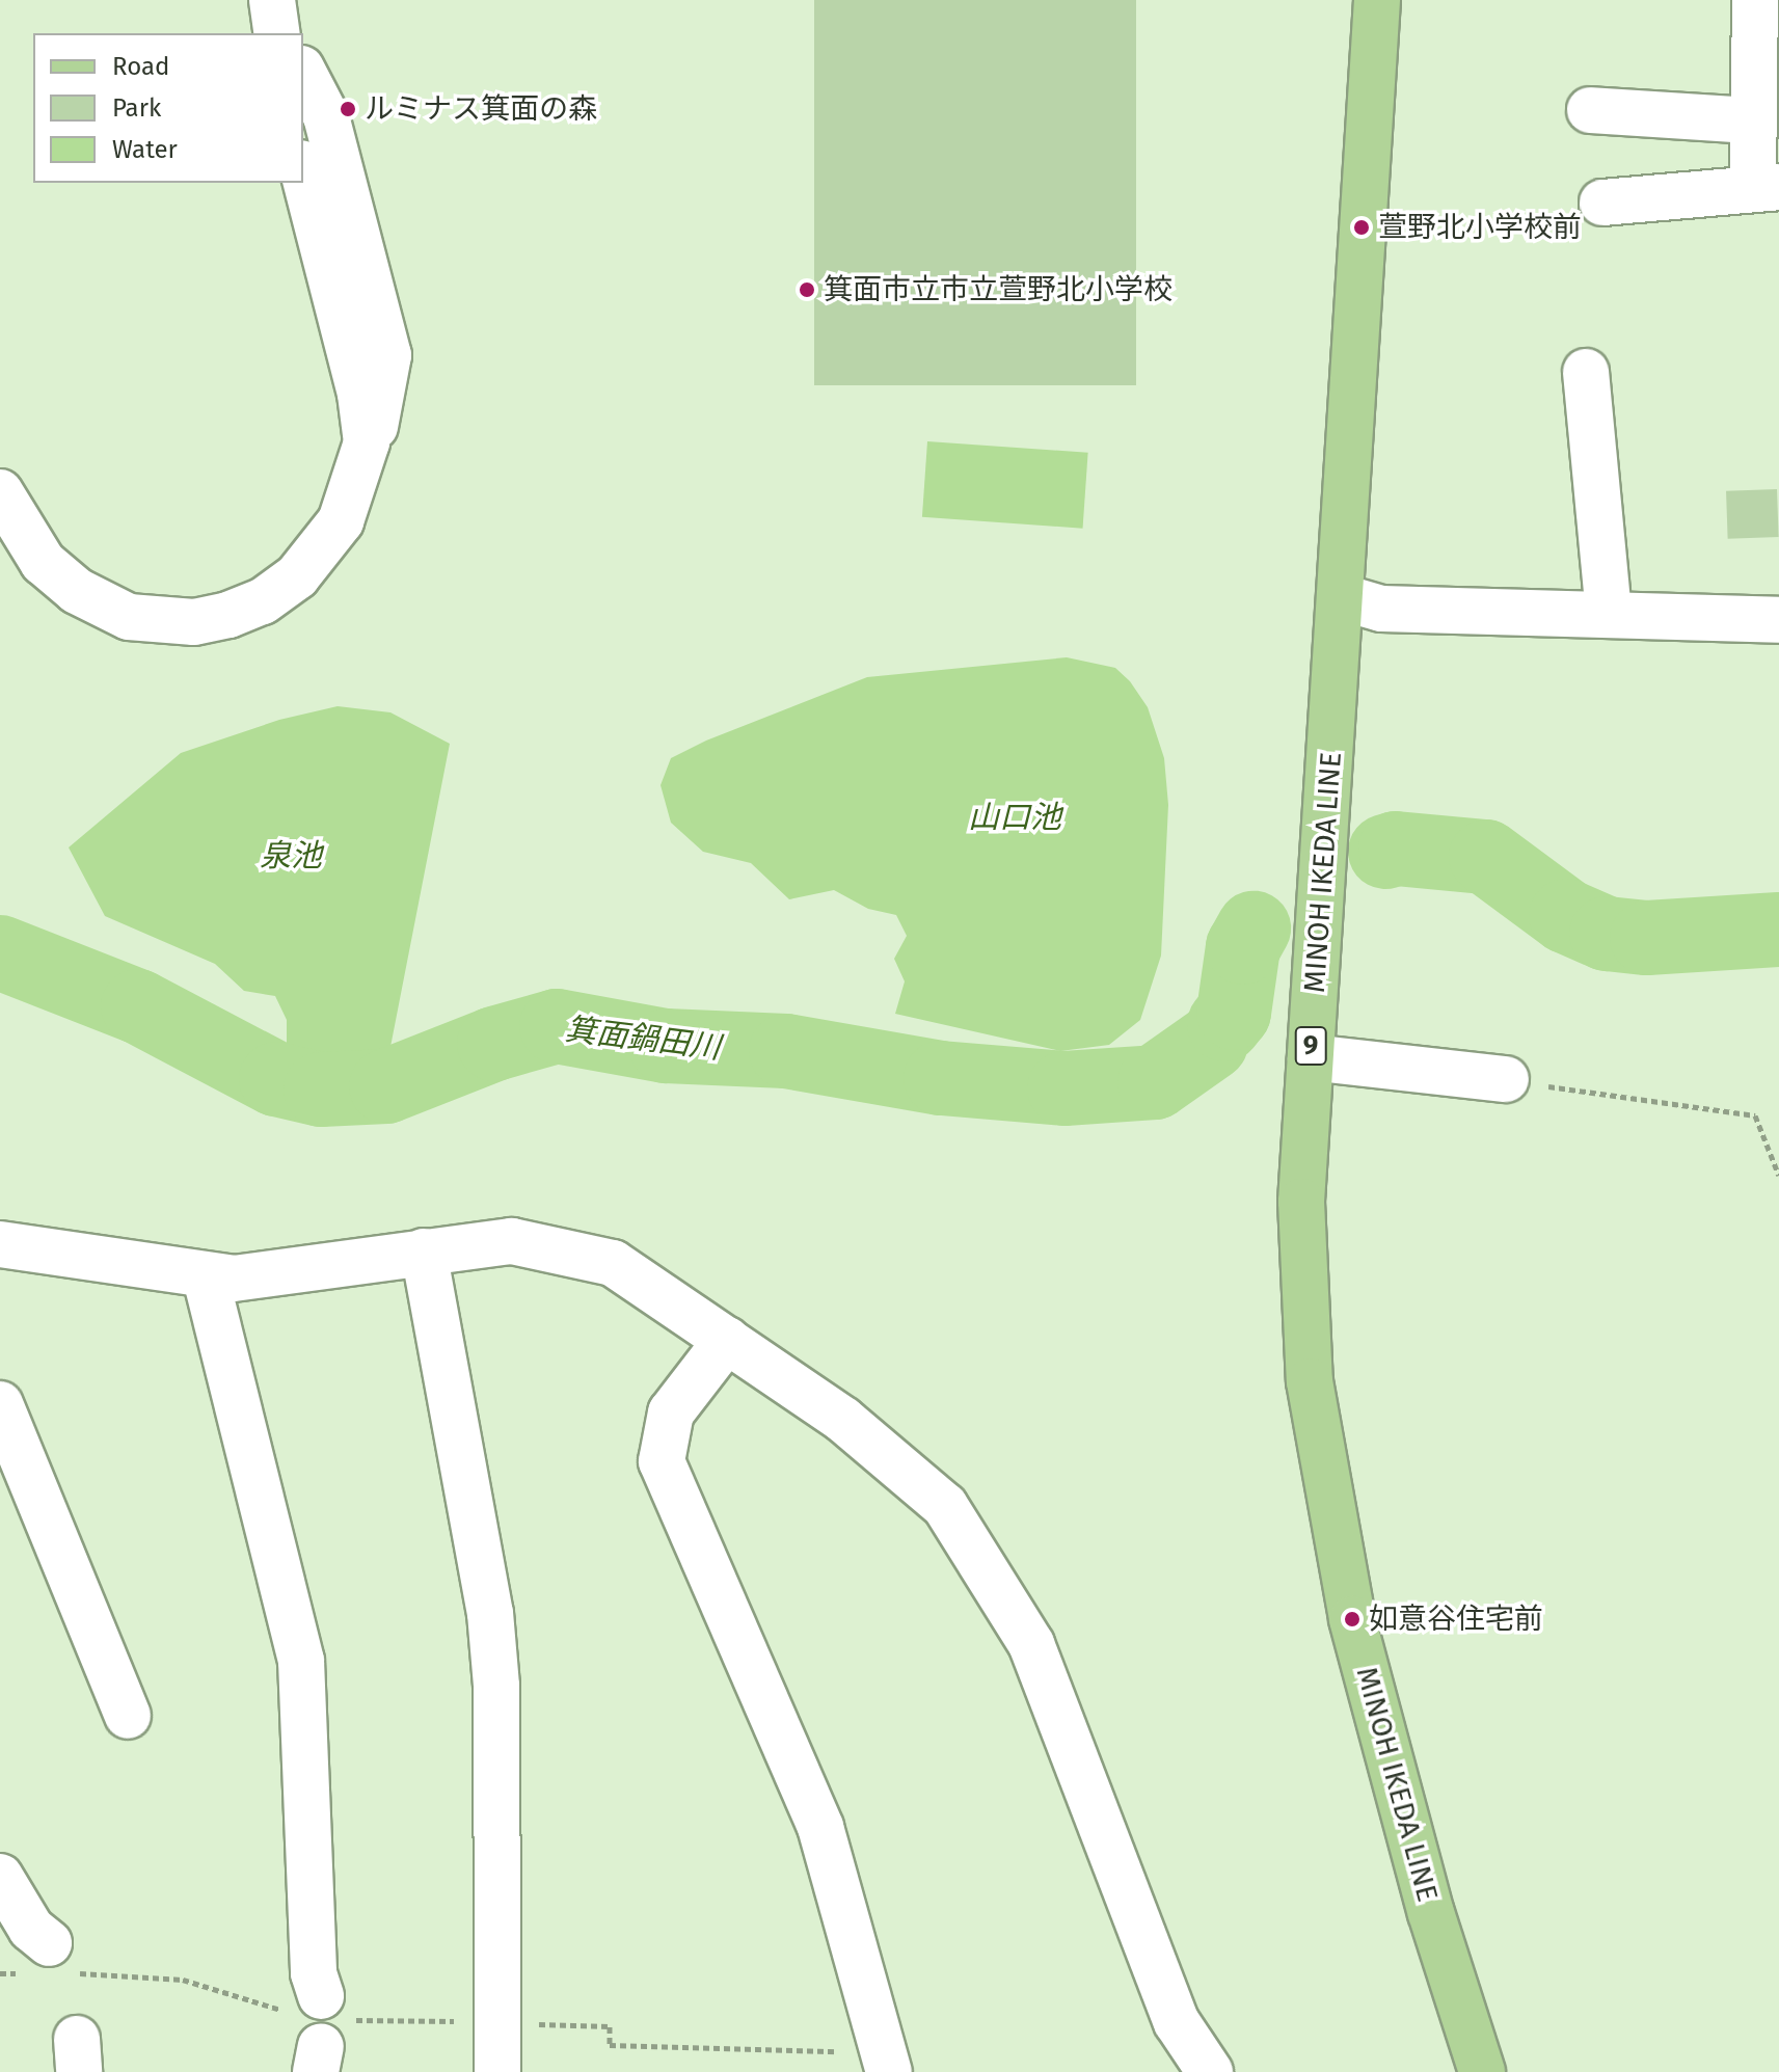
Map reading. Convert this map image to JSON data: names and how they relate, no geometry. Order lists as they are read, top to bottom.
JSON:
{
  "streets": {
    "main road": ["MINOH IKEDA LINE", "9"]
  },
  "water": ["山口池", "泉池", "箕面鍋田川"],
  "places": [
    "ルミナス箕面の森",
    "萱野北小学校前",
    "箕面市立市立萱野北小学校",
    "如意谷住宅前"
  ],
  "legend": ["Road", "Park", "Water"]
}
